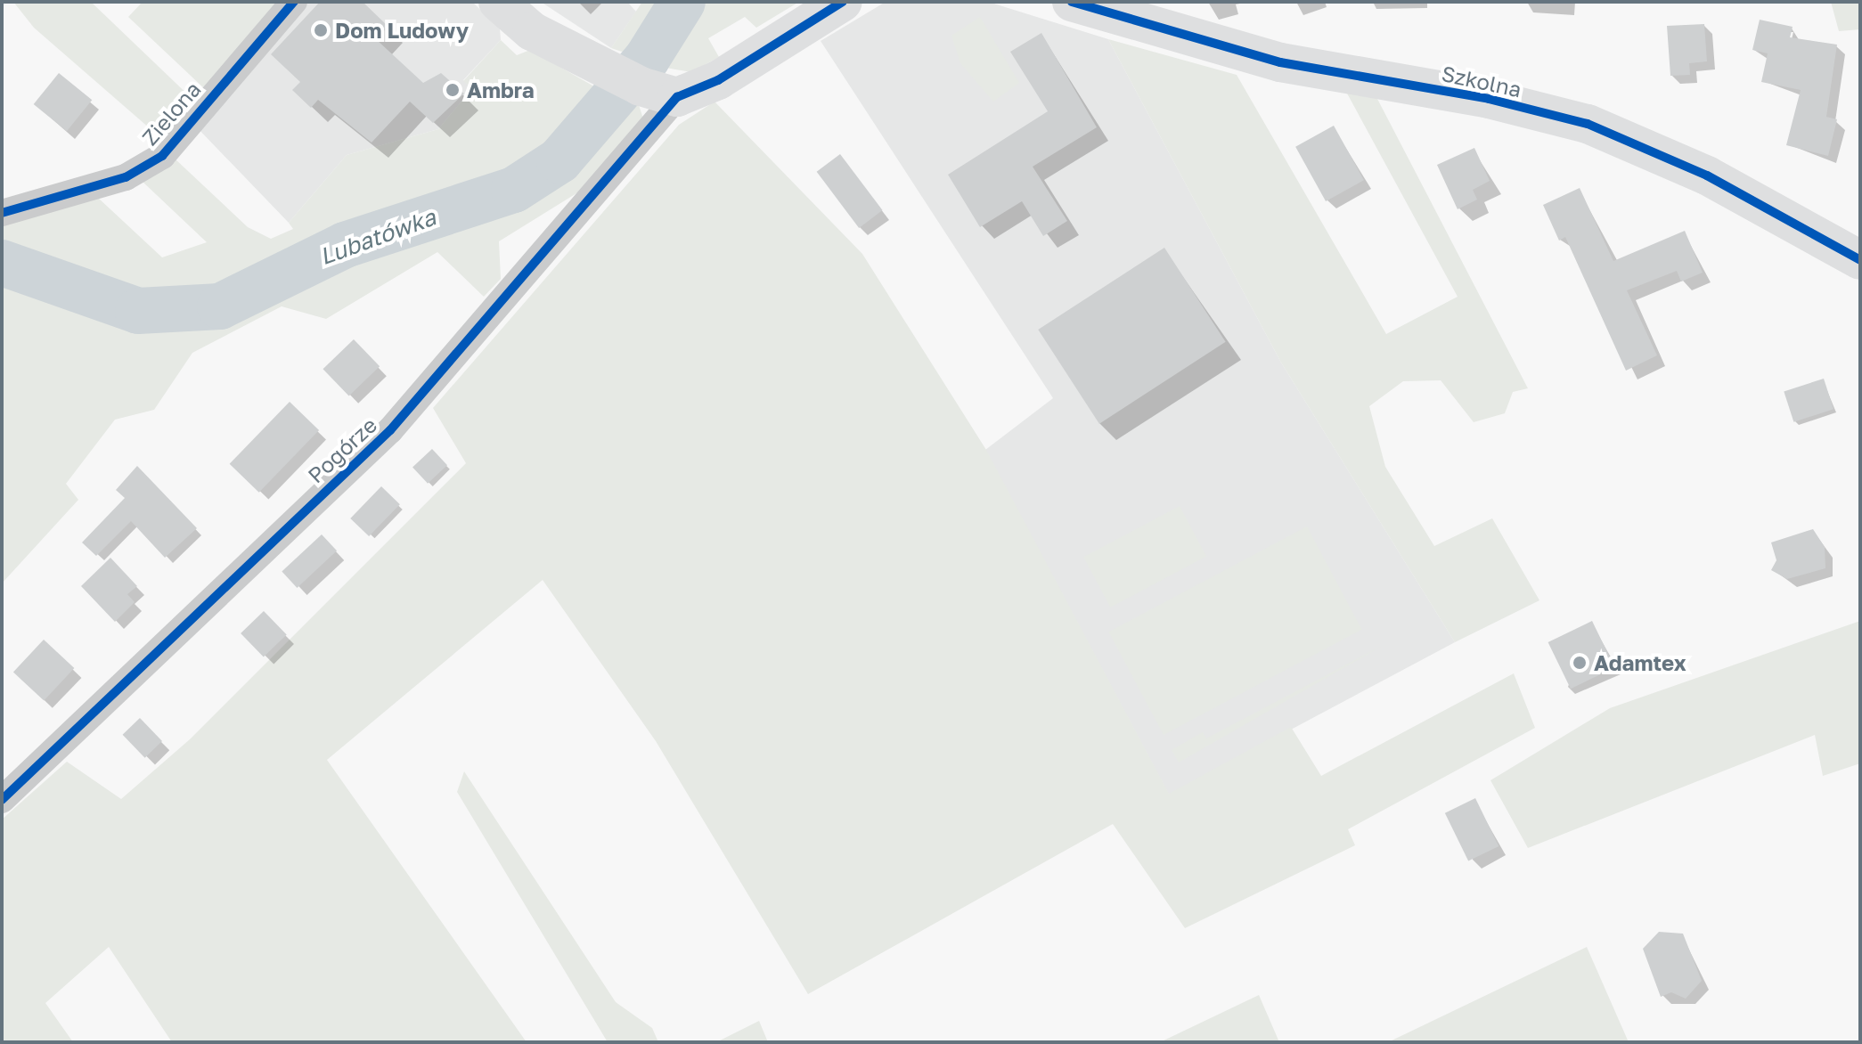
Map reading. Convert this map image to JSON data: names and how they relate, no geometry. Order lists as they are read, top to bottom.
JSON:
{
  "streets": {
    "street": ["Szkolna", "Zielona", "Pogórze"]
  },
  "water": ["Lubatówka"],
  "places": ["Dom Ludowy", "Ambra", "Adamtex"]
}
